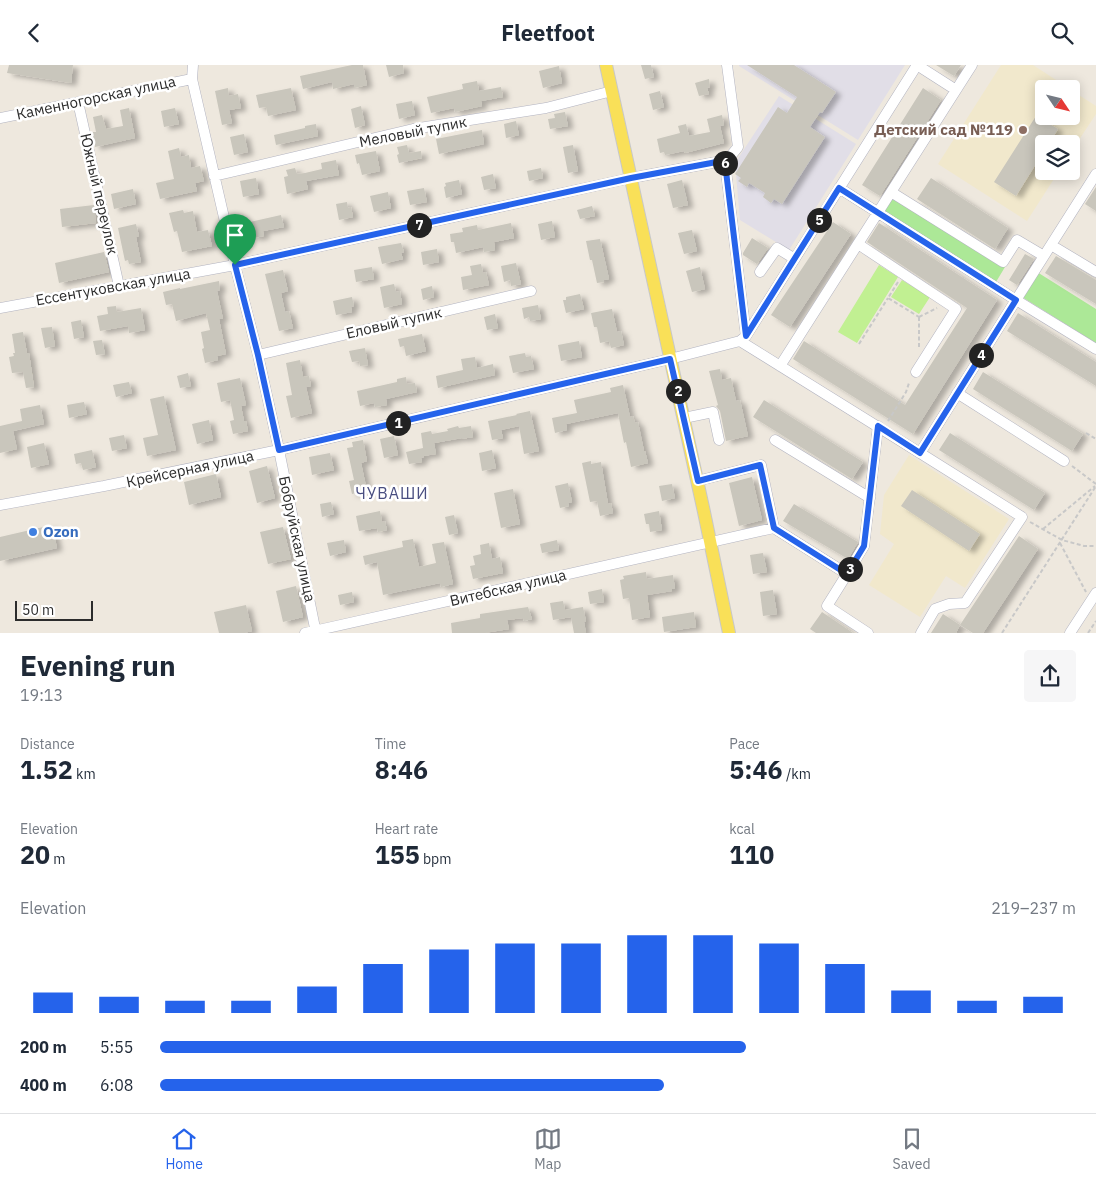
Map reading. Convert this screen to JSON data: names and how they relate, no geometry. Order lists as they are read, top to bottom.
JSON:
{
  "streets": {
    "street": [
      "Каменногорская улица",
      "Меловый тупик",
      "Южный переулок",
      "Ессентуковская улица",
      "Еловый тупик",
      "Крейсерная улица",
      "Бобруйская улица",
      "Витебская улица"
    ]
  },
  "crossings": [
    ["Каменногорская улица", "Южный переулок"],
    ["Каменногорская улица", "Бобруйская улица"],
    ["Меловый тупик", "Бобруйская улица"],
    ["Южный переулок", "Ессентуковская улица"],
    ["Ессентуковская улица", "Бобруйская улица"],
    ["Еловый тупик", "Бобруйская улица"],
    ["Крейсерная улица", "Бобруйская улица"],
    ["Бобруйская улица", "Витебская улица"]
  ],
  "districts": ["ЧУВАШИ"],
  "places": ["Детский сад №119", "Ozon"],
  "scale_bar": "50 m",
  "north": "bottom right",
  "page": {
    "header": "Fleetfoot",
    "pins": [
      "6",
      "5",
      "7",
      "4",
      "2",
      "1",
      "3"
    ],
    "scale": "50 m",
    "heading": ["Evening run", "19:13"],
    "stats": [
      ["Distance", "1.52 km"],
      ["Time", "8:46"],
      ["Pace", "5:46 /km"],
      ["Elevation", "20 m"],
      ["Heart rate", "155 bpm"],
      ["kcal", "110"]
    ],
    "chart": ["Elevation", "219–237 m"],
    "list": [
      {
        "name": "200 m",
        "note": "5:55"
      },
      {
        "name": "400 m",
        "note": "6:08"
      }
    ],
    "tabs": ["Home", "Map", "Saved"]
  }
}
